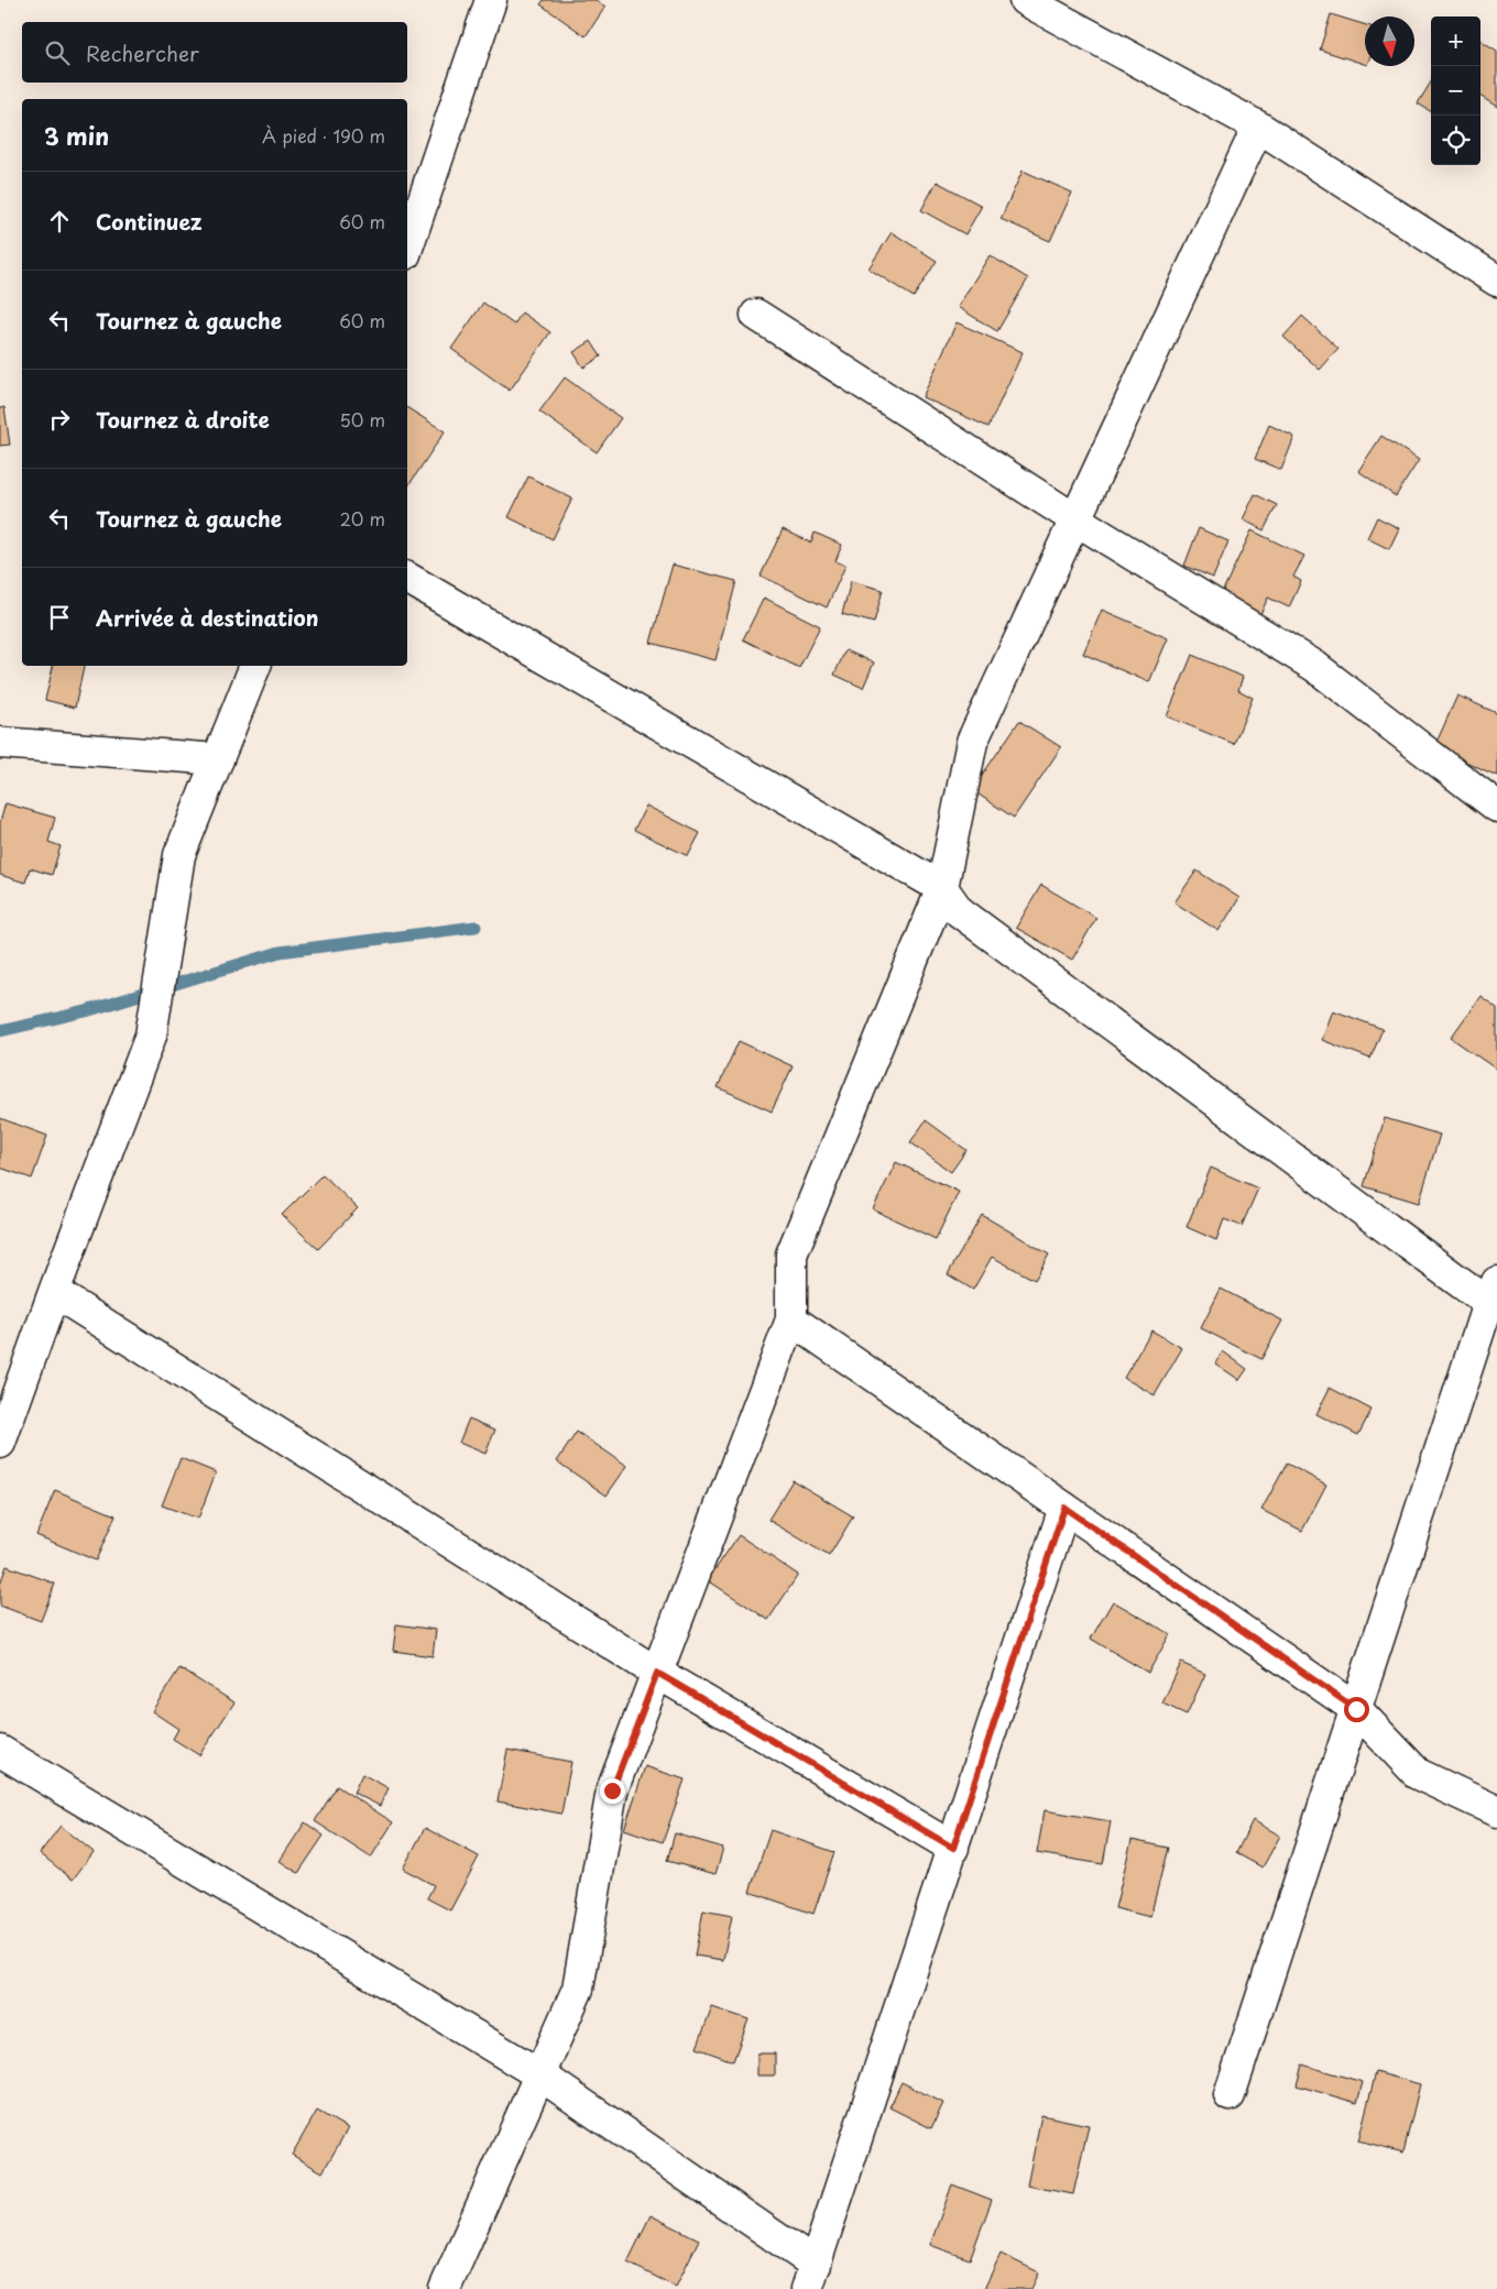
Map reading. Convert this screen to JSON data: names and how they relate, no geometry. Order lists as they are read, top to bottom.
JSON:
{
  "north": "bottom",
  "page": {
    "map_buttons": ["+", "−"],
    "search": "Rechercher",
    "heading": ["3 min", "À pied · 190 m"],
    "list": [
      ["Continuez", "60 m"],
      ["Tournez à gauche", "60 m"],
      ["Tournez à droite", "50 m"],
      ["Tournez à gauche", "20 m"],
      "Arrivée à destination"
    ]
  }
}
